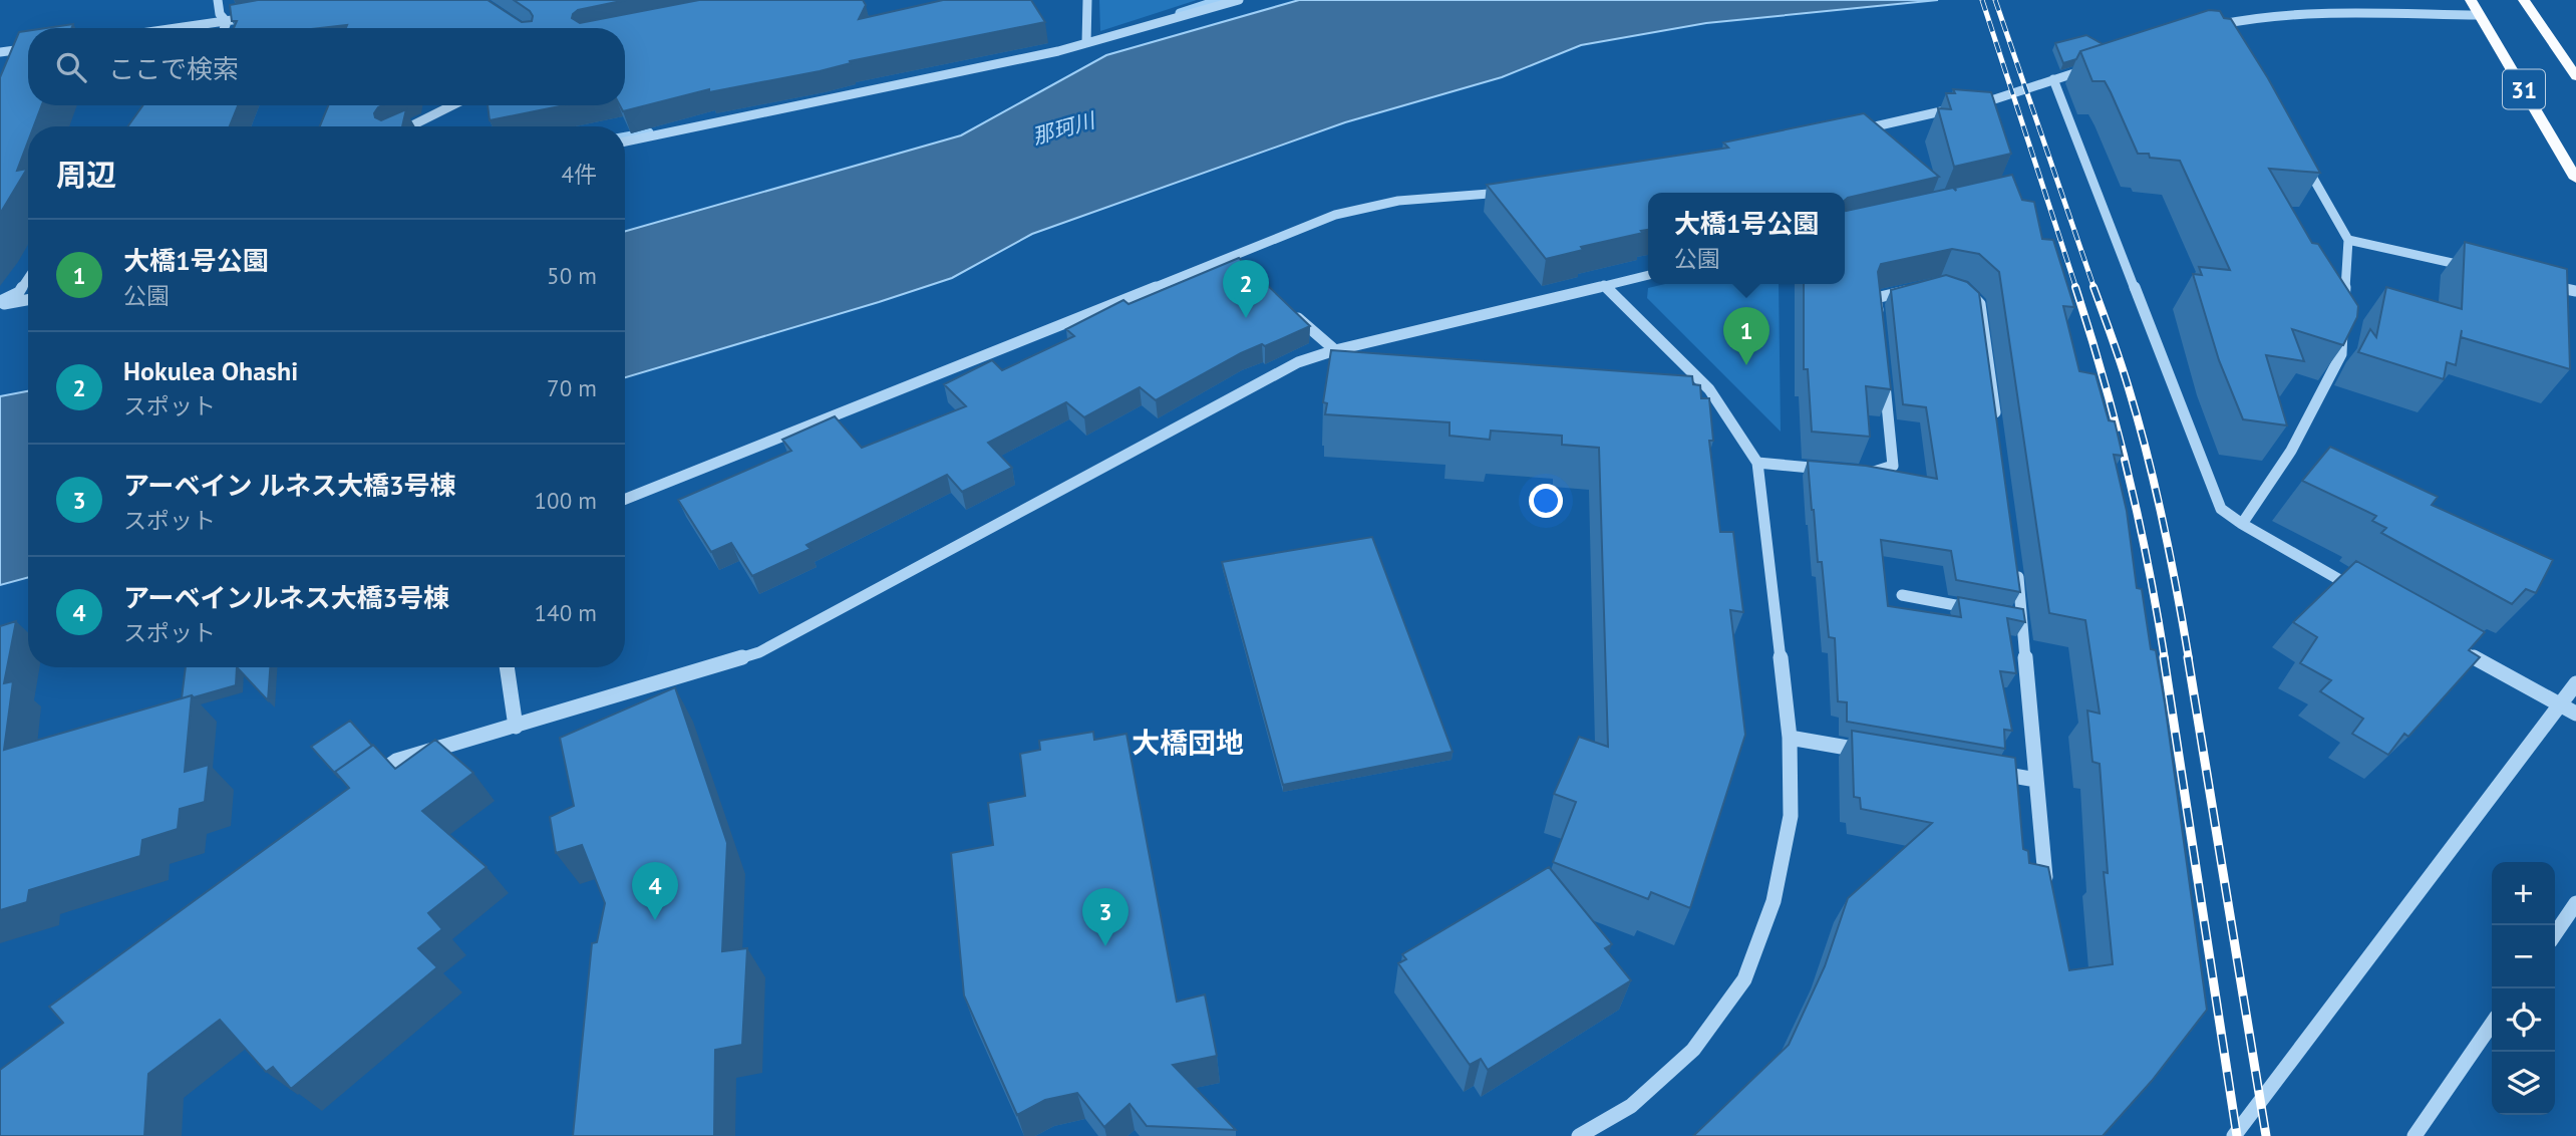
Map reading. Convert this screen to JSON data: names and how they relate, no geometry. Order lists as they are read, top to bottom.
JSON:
{
  "streets": {
    "main road": ["31"]
  },
  "districts": ["大橋団地"],
  "water": ["那珂川"],
  "page": {
    "search": "ここで検索",
    "heading": ["周辺", "4件"],
    "popup": ["大橋1号公園", "公園"],
    "list": [
      {
        "mark": "1",
        "name": "大橋1号公園",
        "note": "公園",
        "value": "50 m"
      },
      {
        "mark": "2",
        "name": "Hokulea Ohashi",
        "note": "スポット",
        "value": "70 m"
      },
      {
        "mark": "3",
        "name": "アーベイン ルネス大橋3号棟",
        "note": "スポット",
        "value": "100 m"
      },
      {
        "mark": "4",
        "name": "アーベインルネス大橋3号棟",
        "note": "スポット",
        "value": "140 m"
      }
    ],
    "pins": [
      "2",
      "1",
      "4",
      "3"
    ],
    "map_buttons": ["+", "−"]
  }
}
